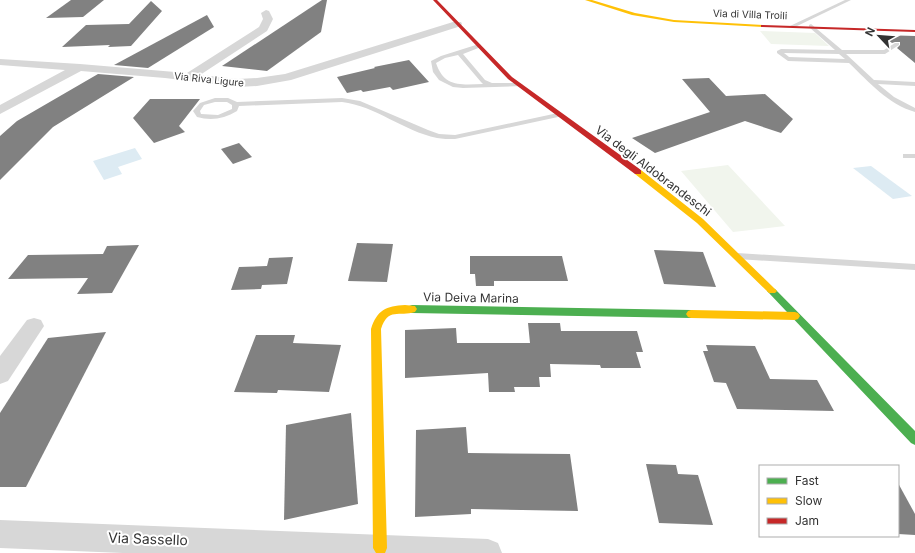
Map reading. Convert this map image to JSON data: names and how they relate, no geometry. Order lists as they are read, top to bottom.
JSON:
{
  "streets": {
    "street": [
      "Via di Villa Troili",
      "Via Riva Ligure",
      "Via degli Aldobrandeschi",
      "Via Deiva Marina",
      "Via Sassello"
    ]
  },
  "crossings": [
    ["Via Riva Ligure", "Via degli Aldobrandeschi"],
    ["Via degli Aldobrandeschi", "Via Deiva Marina"],
    ["Via Deiva Marina", "Via Sassello"]
  ],
  "legend": ["Fast", "Slow", "Jam"],
  "north": "top left"
}
